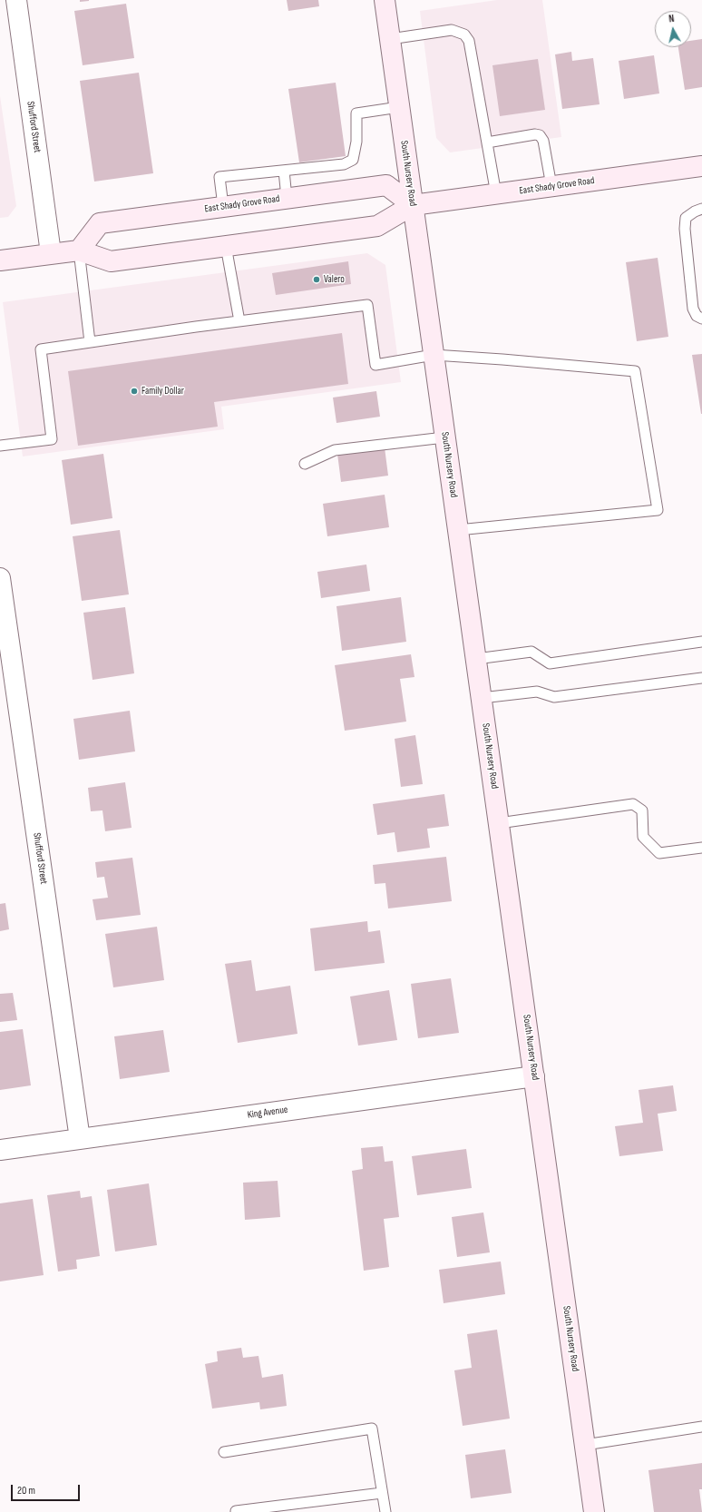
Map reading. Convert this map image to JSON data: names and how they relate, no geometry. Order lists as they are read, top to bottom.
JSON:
{
  "streets": {
    "street": [
      "Shufford Street",
      "South Nursery Road",
      "East Shady Grove Road",
      "King Avenue"
    ]
  },
  "crossings": [
    ["Shufford Street", "East Shady Grove Road"],
    ["Shufford Street", "King Avenue"],
    ["South Nursery Road", "East Shady Grove Road"],
    ["South Nursery Road", "King Avenue"]
  ],
  "places": ["Valero", "Family Dollar"],
  "scale_bar": "20 m",
  "north": "top"
}
